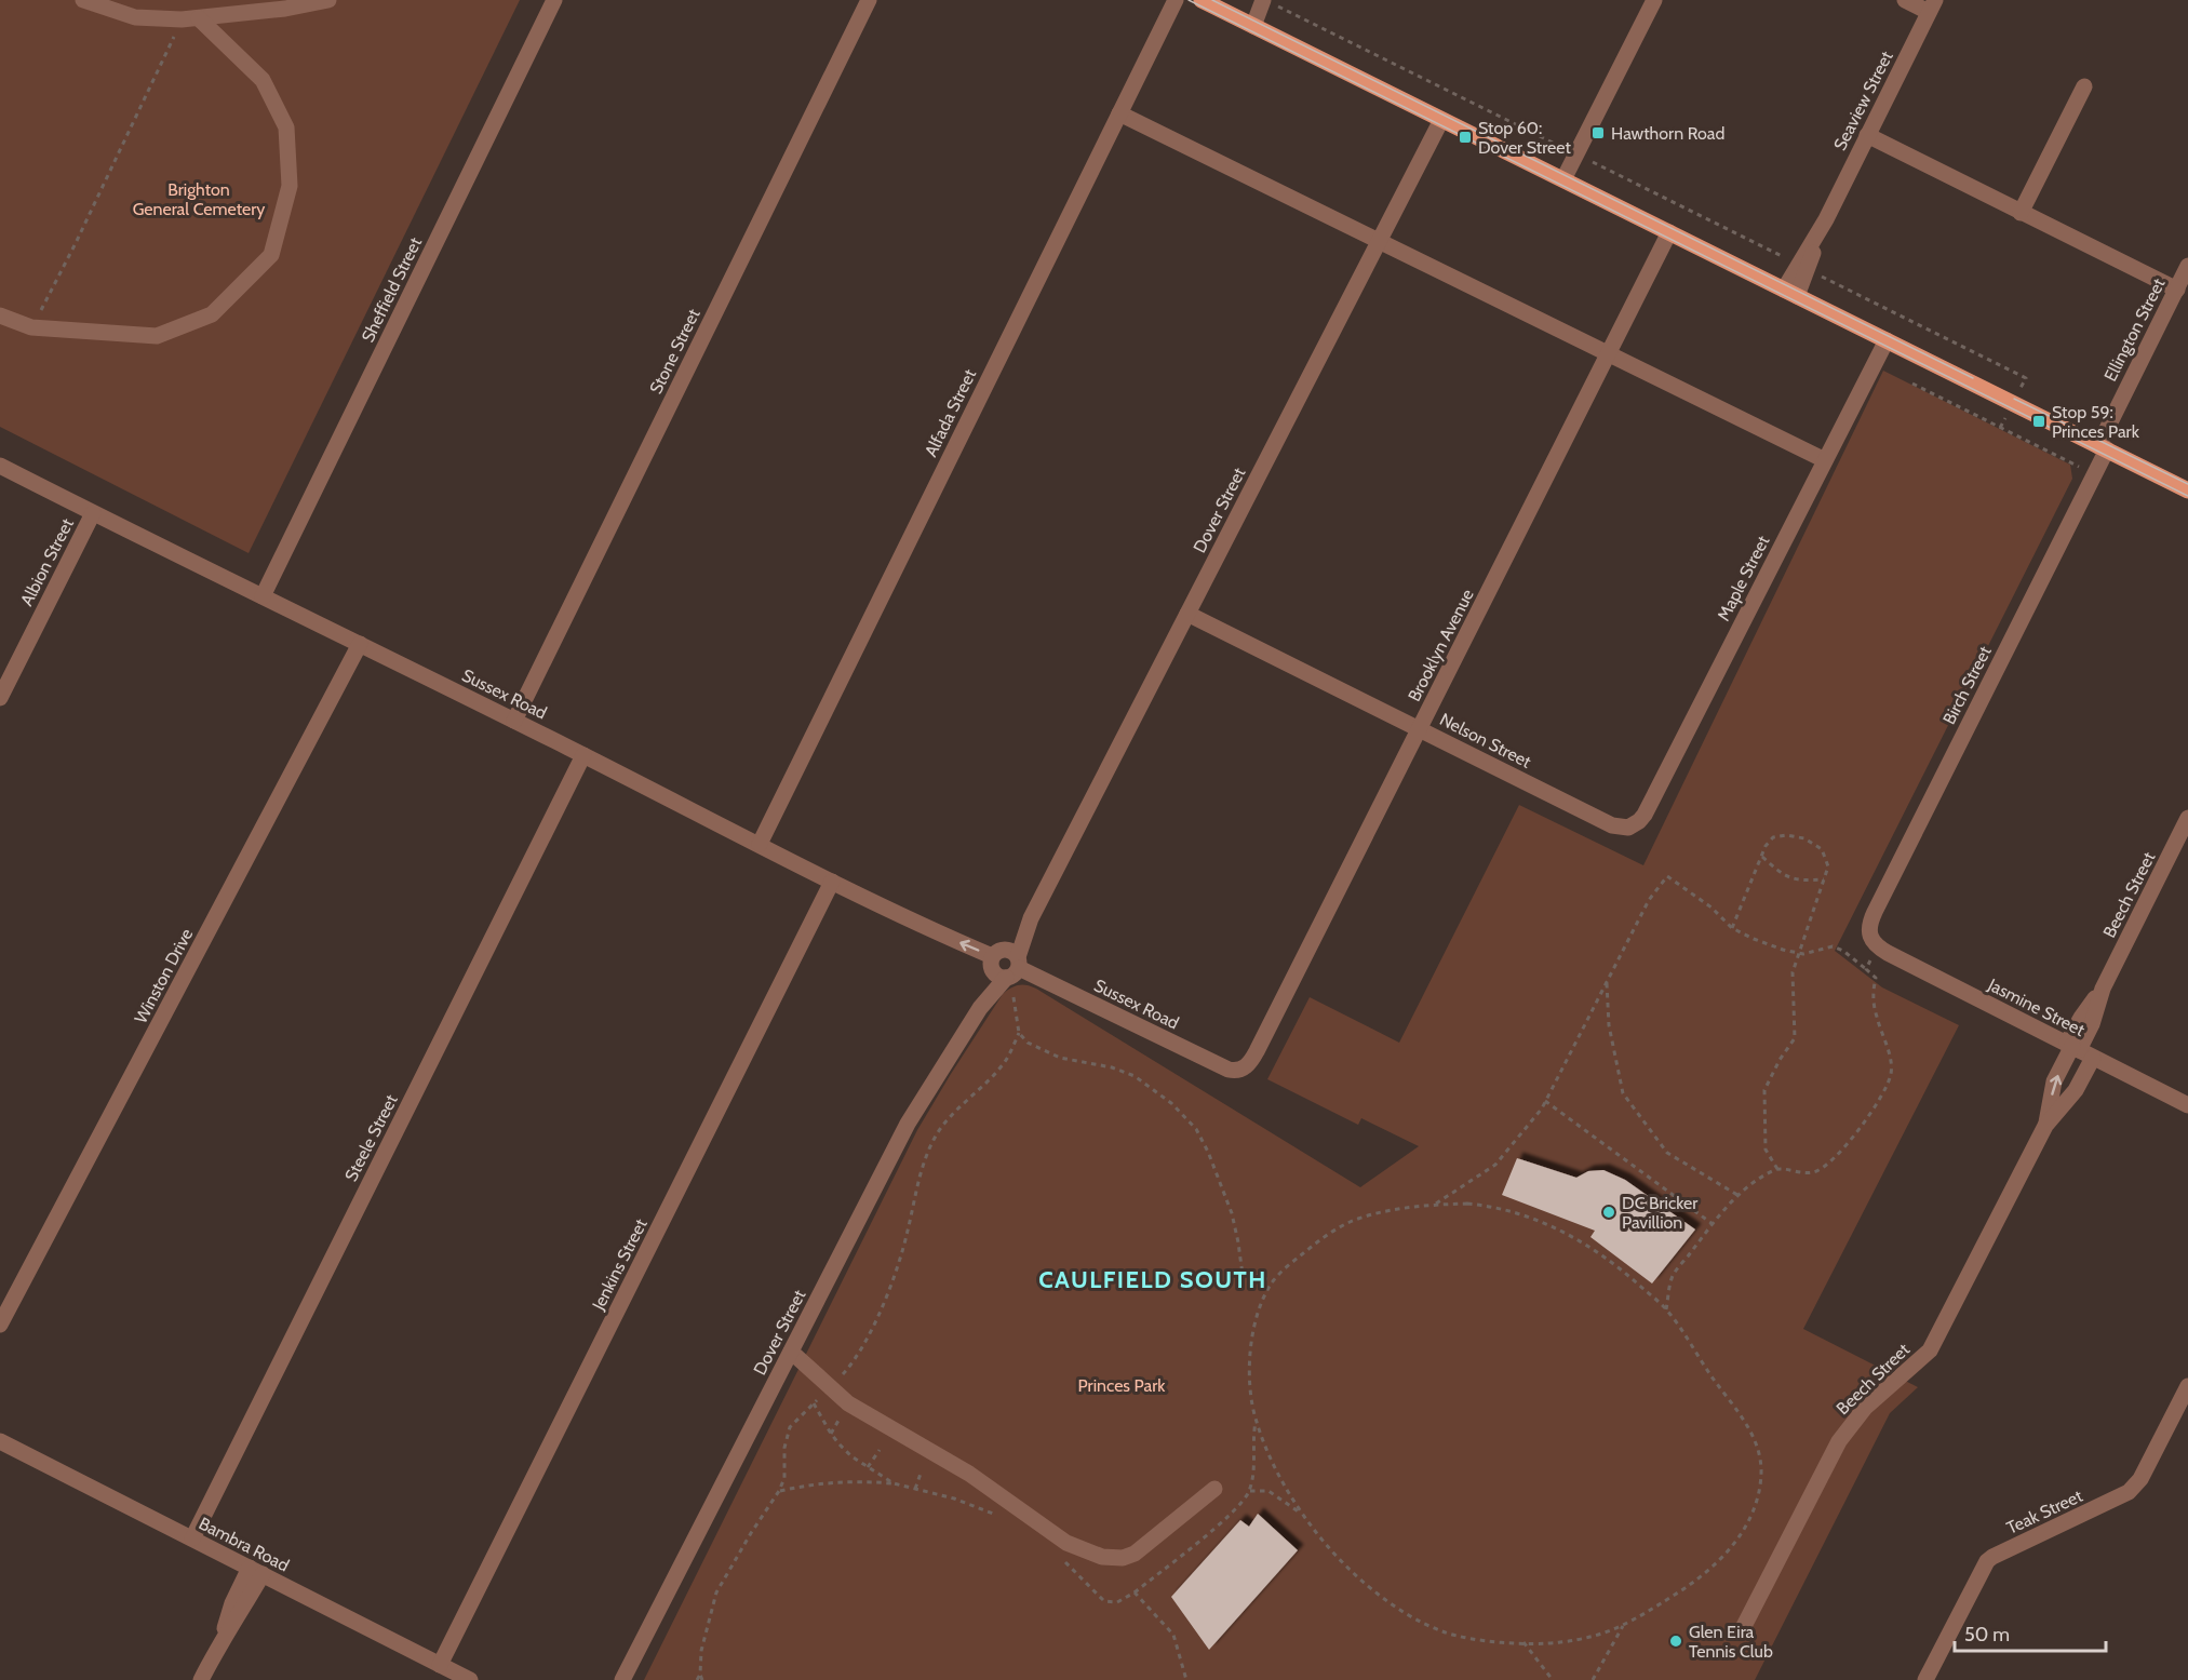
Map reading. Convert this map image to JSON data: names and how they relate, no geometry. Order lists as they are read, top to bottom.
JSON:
{
  "streets": {
    "street": [
      "Seaview Street",
      "Sheffield Street",
      "Ellington Street",
      "Stone Street",
      "Alfada Street",
      "Dover Street",
      "Albion Street",
      "Maple Street",
      "Brooklyn Avenue",
      "Birch Street",
      "Sussex Road",
      "Nelson Street",
      "Beech Street",
      "Winston Drive",
      "Jasmine Street",
      "Steele Street",
      "Jenkins Street",
      "Teak Street",
      "Bambra Road"
    ]
  },
  "crossings": [
    ["Sheffield Street", "Sussex Road"],
    ["Ellington Street", "Birch Street"],
    ["Stone Street", "Sussex Road"],
    ["Alfada Street", "Sussex Road"],
    ["Dover Street", "Sussex Road"],
    ["Dover Street", "Nelson Street"],
    ["Albion Street", "Sussex Road"],
    ["Maple Street", "Nelson Street"],
    ["Brooklyn Avenue", "Sussex Road"],
    ["Brooklyn Avenue", "Nelson Street"],
    ["Birch Street", "Jasmine Street"],
    ["Sussex Road", "Winston Drive"],
    ["Sussex Road", "Steele Street"],
    ["Sussex Road", "Jenkins Street"],
    ["Beech Street", "Jasmine Street"],
    ["Steele Street", "Bambra Road"],
    ["Jenkins Street", "Bambra Road"]
  ],
  "districts": ["CAULFIELD SOUTH"],
  "parks": ["Brighton General Cemetery", "Princes Park"],
  "places": {
    "transit": ["Hawthorn Road", "Stop 60: Dover Street", "Stop 59: Princes Park"],
    "other": ["DC Bricker Pavillion", "Glen Eira Tennis Club"]
  },
  "scale_bar": "50 m"
}
